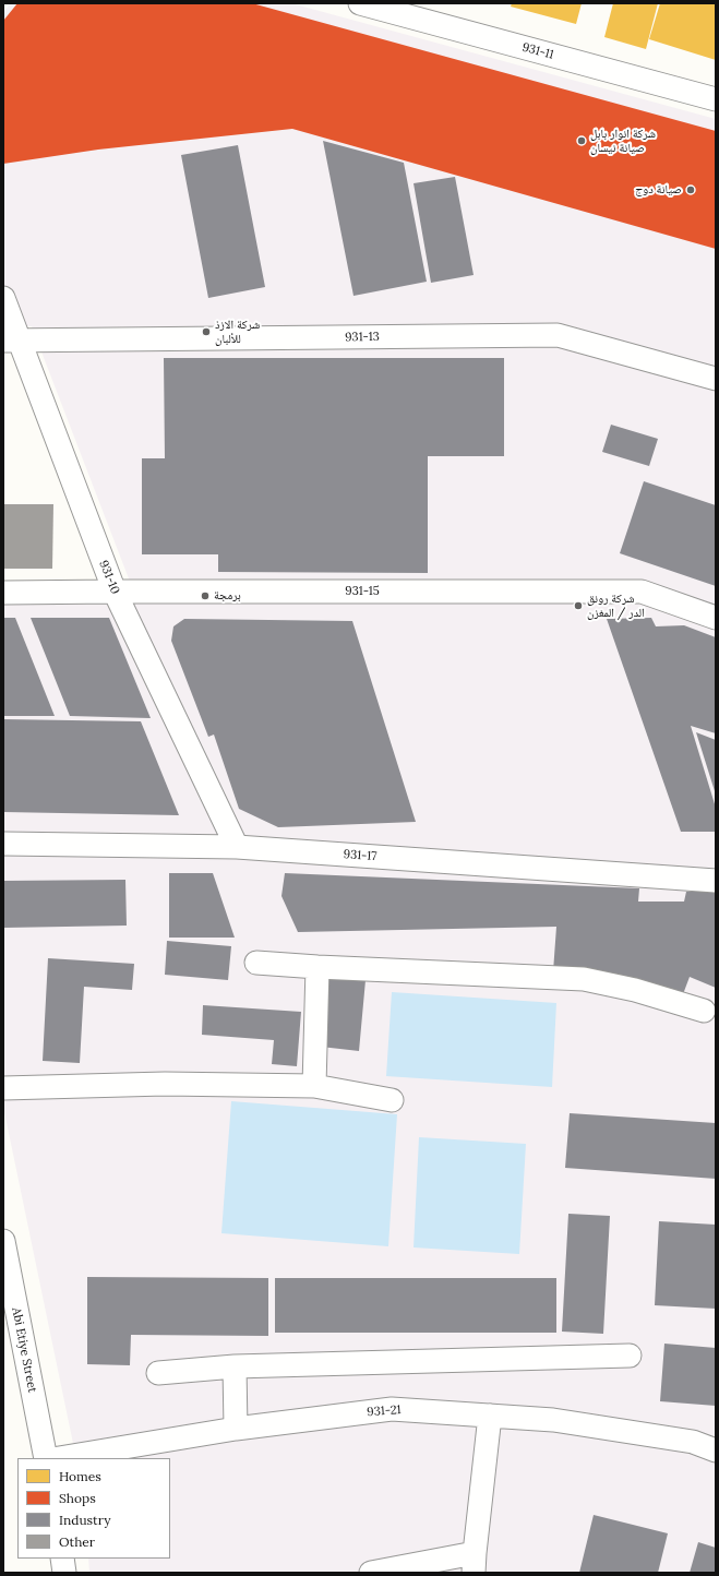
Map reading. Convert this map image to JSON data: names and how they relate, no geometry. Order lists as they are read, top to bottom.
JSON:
{
  "streets": {
    "street": [
      "931-11",
      "931-13",
      "931-10",
      "931-15",
      "931-17",
      "Abi Etiye Street",
      "931-21"
    ]
  },
  "crossings": [
    ["931-13", "931-10"],
    ["931-10", "931-15"],
    ["931-10", "931-17"]
  ],
  "places": [
    "شركة انوار بابل صيانة نيسان",
    "صيانة دوج",
    "شركة الازذ للألبان",
    "برمجة",
    "شركة رونق الدر / المغزن"
  ],
  "legend": [
    "Homes",
    "Shops",
    "Industry",
    "Other"
  ]
}
